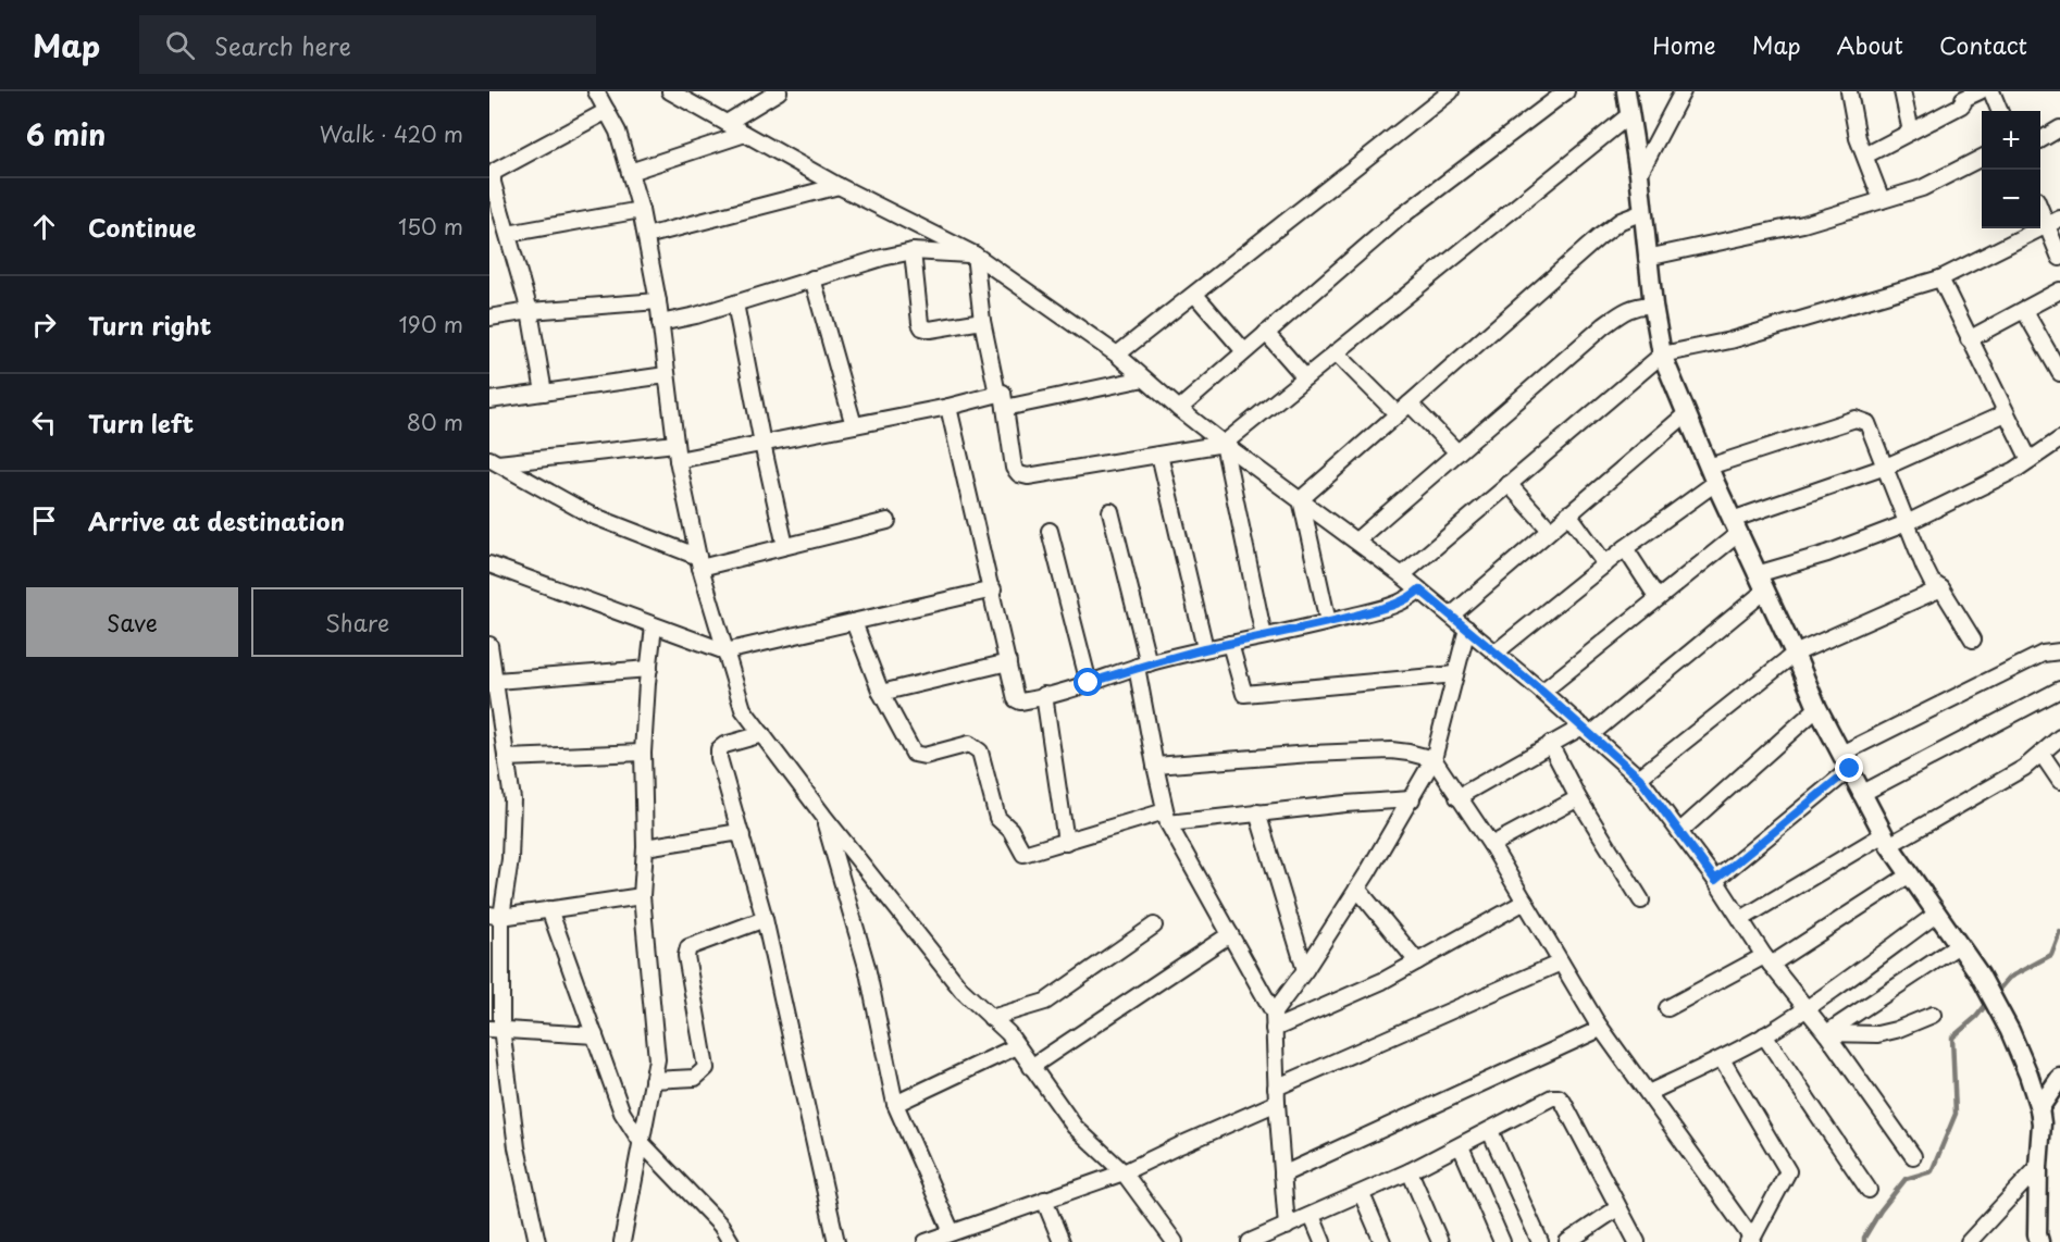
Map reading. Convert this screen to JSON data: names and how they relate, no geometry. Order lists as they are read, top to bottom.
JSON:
{
  "page": {
    "header": "Map",
    "search": "Search here",
    "nav": [
      "Home",
      "Map",
      "About",
      "Contact"
    ],
    "heading": ["6 min", "Walk · 420 m"],
    "map_buttons": ["+", "−"],
    "list": [
      ["Continue", "150 m"],
      ["Turn right", "190 m"],
      ["Turn left", "80 m"],
      "Arrive at destination"
    ],
    "buttons": ["Save", "Share"]
  }
}
